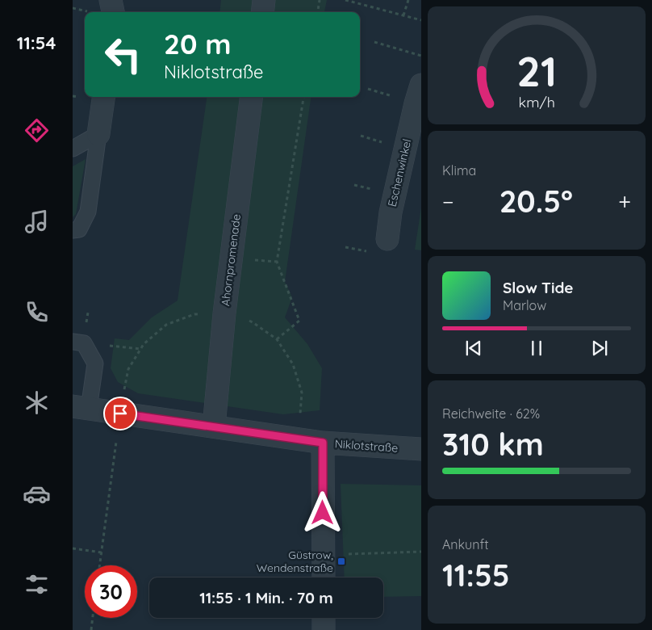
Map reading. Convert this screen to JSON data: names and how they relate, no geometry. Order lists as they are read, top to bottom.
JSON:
{
  "streets": {
    "street": ["Eschenwinkel", "Ahornpromenade", "Niklotstraße"]
  },
  "crossings": [
    ["Ahornpromenade", "Niklotstraße"]
  ],
  "places": {
    "transit": ["Güstrow, Wendenstraße"]
  },
  "page": {
    "tabs": "11:54",
    "turn": ["20 m", "Niklotstraße"],
    "tile": [
      "Klima",
      ["Reichweite · 62%", "310 km"],
      ["Ankunft", "11:55"]
    ],
    "heat": ["−", "20.5°", "+"],
    "song": ["Slow Tide", "Marlow"],
    "limit": "30",
    "trip": "11:55 · 1 Min. · 70 m",
    "gauge": ["21", "km/h"]
  }
}
